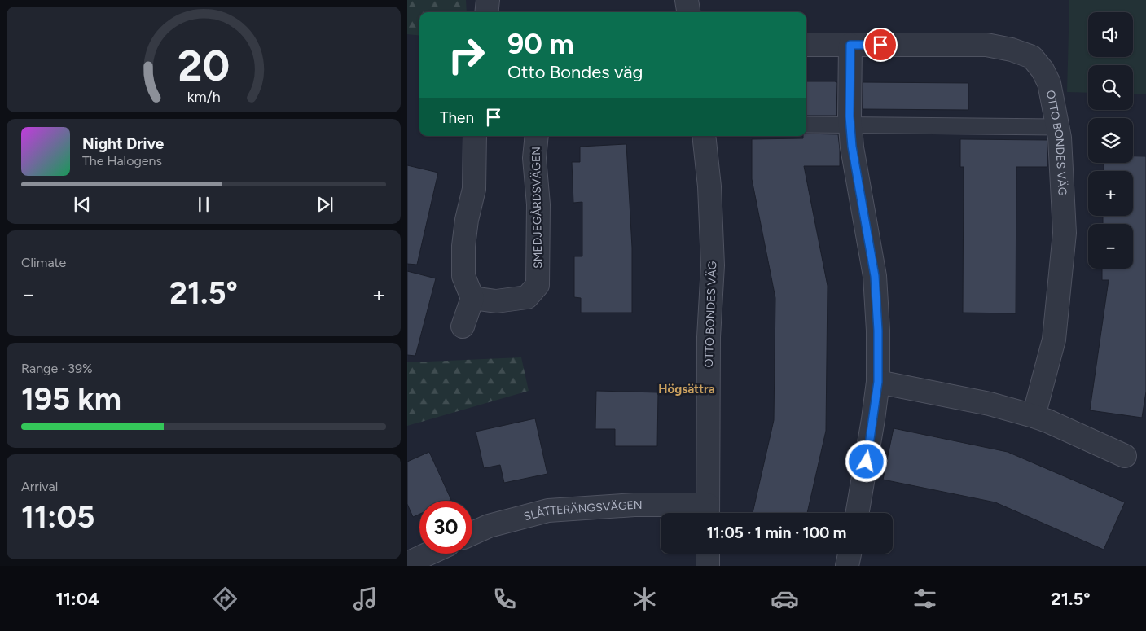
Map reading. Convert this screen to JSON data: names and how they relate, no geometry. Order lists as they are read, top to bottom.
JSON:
{
  "streets": {
    "street": ["OTTO BONDES VÄG", "SMEDJEGÅRDSVÄGEN", "SLÅTTERÄNGSVÄGEN"]
  },
  "crossings": [
    ["OTTO BONDES VÄG", "SLÅTTERÄNGSVÄGEN"]
  ],
  "districts": ["Högsättra"],
  "page": {
    "map_buttons": ["+", "−"],
    "turn": ["90 m", "Otto Bondes väg"],
    "then": "Then",
    "song": ["Night Drive", "The Halogens"],
    "tile": [
      "Climate",
      ["Range · 39%", "195 km"],
      ["Arrival", "11:05"]
    ],
    "heat": ["−", "21.5°", "+"],
    "limit": "30",
    "trip": "11:05 · 1 min · 100 m",
    "tabs": ["11:04", "21.5°"],
    "gauge": ["20", "km/h"]
  }
}
